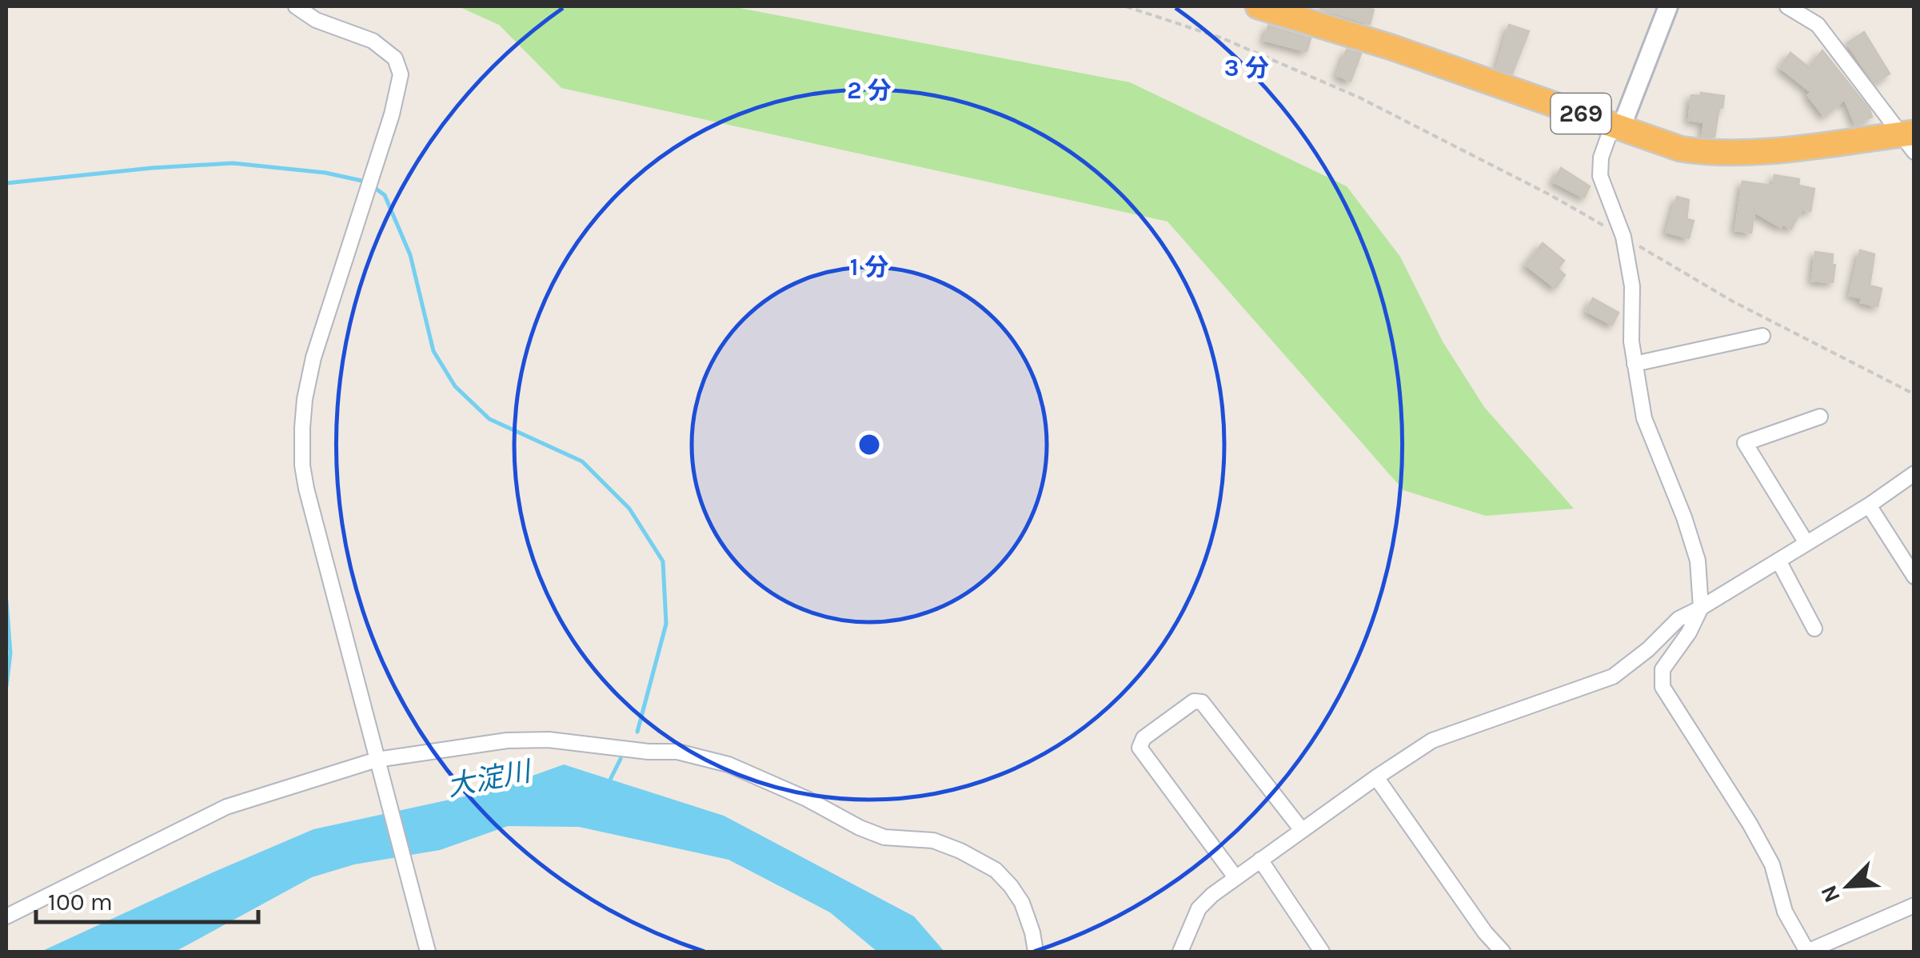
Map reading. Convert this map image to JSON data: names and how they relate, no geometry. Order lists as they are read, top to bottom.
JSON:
{
  "streets": {
    "highway": ["269"]
  },
  "water": ["大淀川"],
  "scale_bar": "100 m",
  "north": "bottom left",
  "rings": ["3 分", "2 分", "1 分"]
}
